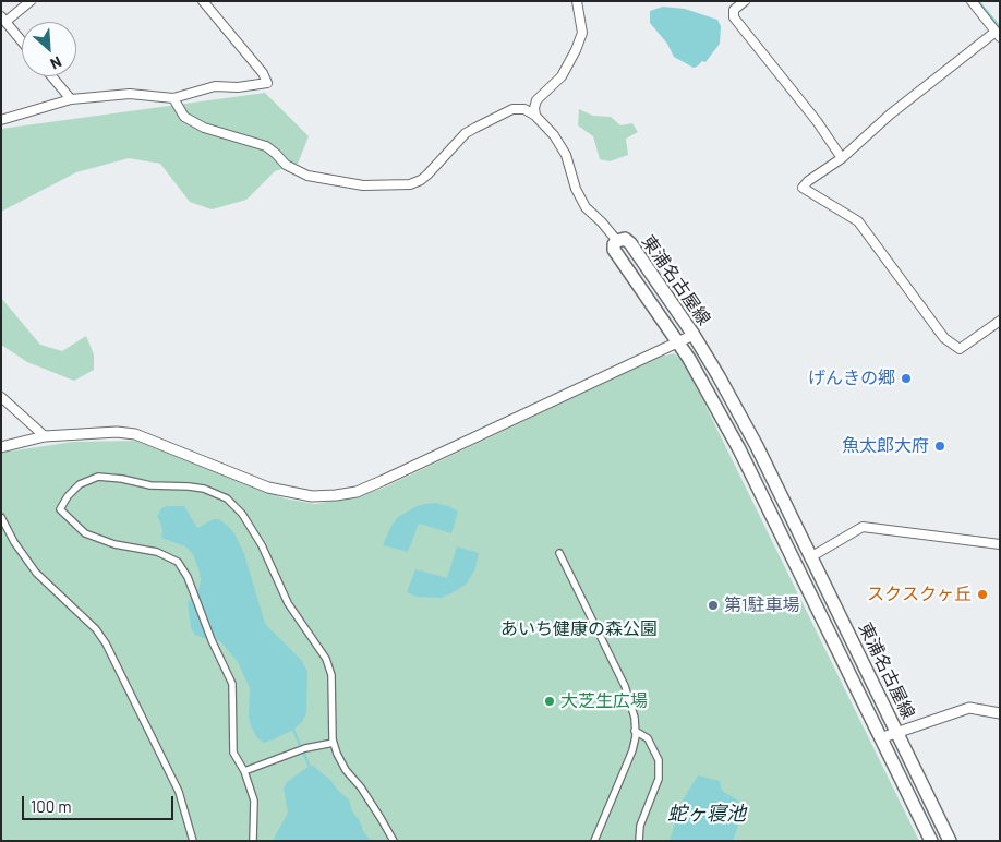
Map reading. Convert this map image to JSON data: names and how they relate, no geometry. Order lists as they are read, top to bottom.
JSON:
{
  "streets": {
    "main road": ["東浦名古屋線"]
  },
  "water": ["蛇ヶ寝池"],
  "parks": ["あいち健康の森公園"],
  "places": [
    "げんきの郷",
    "魚太郎大府",
    "スクスクヶ丘",
    "第1駐車場",
    "大芝生広場"
  ],
  "scale_bar": "100 m",
  "north": "bottom right"
}
